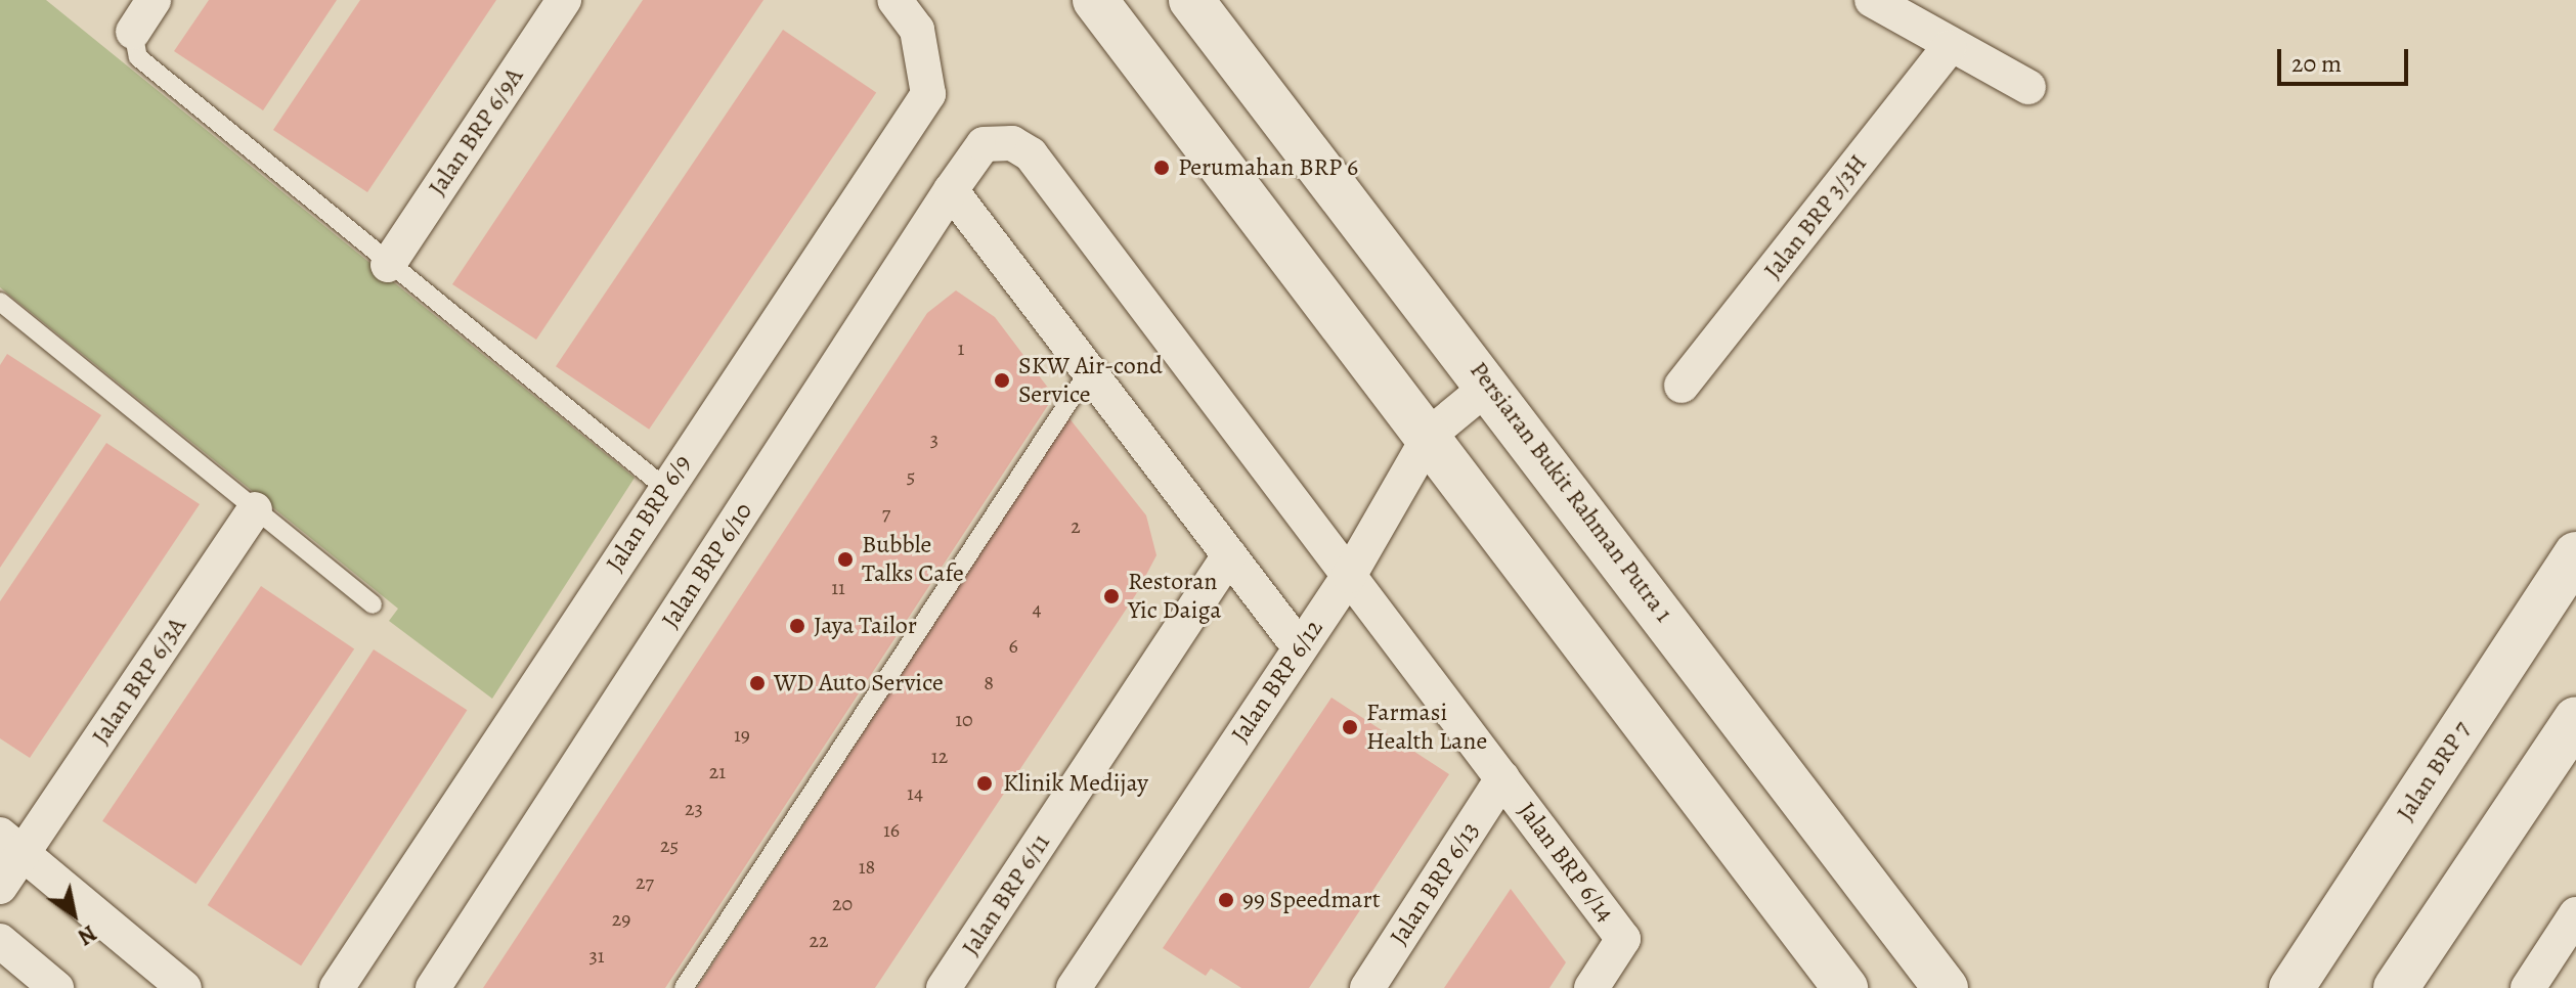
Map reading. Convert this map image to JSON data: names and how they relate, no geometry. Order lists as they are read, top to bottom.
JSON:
{
  "streets": {
    "main road": ["Persiaran Bukit Rahman Putra 1", "Jalan BRP 7"],
    "street": [
      "Jalan BRP 6/9A",
      "Jalan BRP 3/3H",
      "Jalan BRP 6/9",
      "Jalan BRP 6/10",
      "Jalan BRP 6/3A",
      "Jalan BRP 6/12",
      "Jalan BRP 6/14",
      "Jalan BRP 6/13",
      "Jalan BRP 6/11"
    ]
  },
  "crossings": [
    ["Persiaran Bukit Rahman Putra 1", "Jalan BRP 6/12"],
    ["Jalan BRP 6/10", "Jalan BRP 6/12"],
    ["Jalan BRP 6/14", "Jalan BRP 6/13"]
  ],
  "places": [
    "Perumahan BRP 6",
    "SKW Air-cond Service",
    "Bubble Talks Cafe",
    "Restoran Yic Daiga",
    "Jaya Tailor",
    "WD Auto Service",
    "Farmasi Health Lane",
    "Klinik Medijay",
    "99 Speedmart"
  ],
  "house_numbers": [
    "1",
    "3",
    "5",
    "7",
    "2",
    "11",
    "4",
    "6",
    "8",
    "10",
    "19",
    "12",
    "21",
    "14",
    "23",
    "16",
    "25",
    "18",
    "27",
    "20",
    "29",
    "22",
    "31"
  ],
  "scale_bar": "20 m",
  "north": "bottom right"
}
